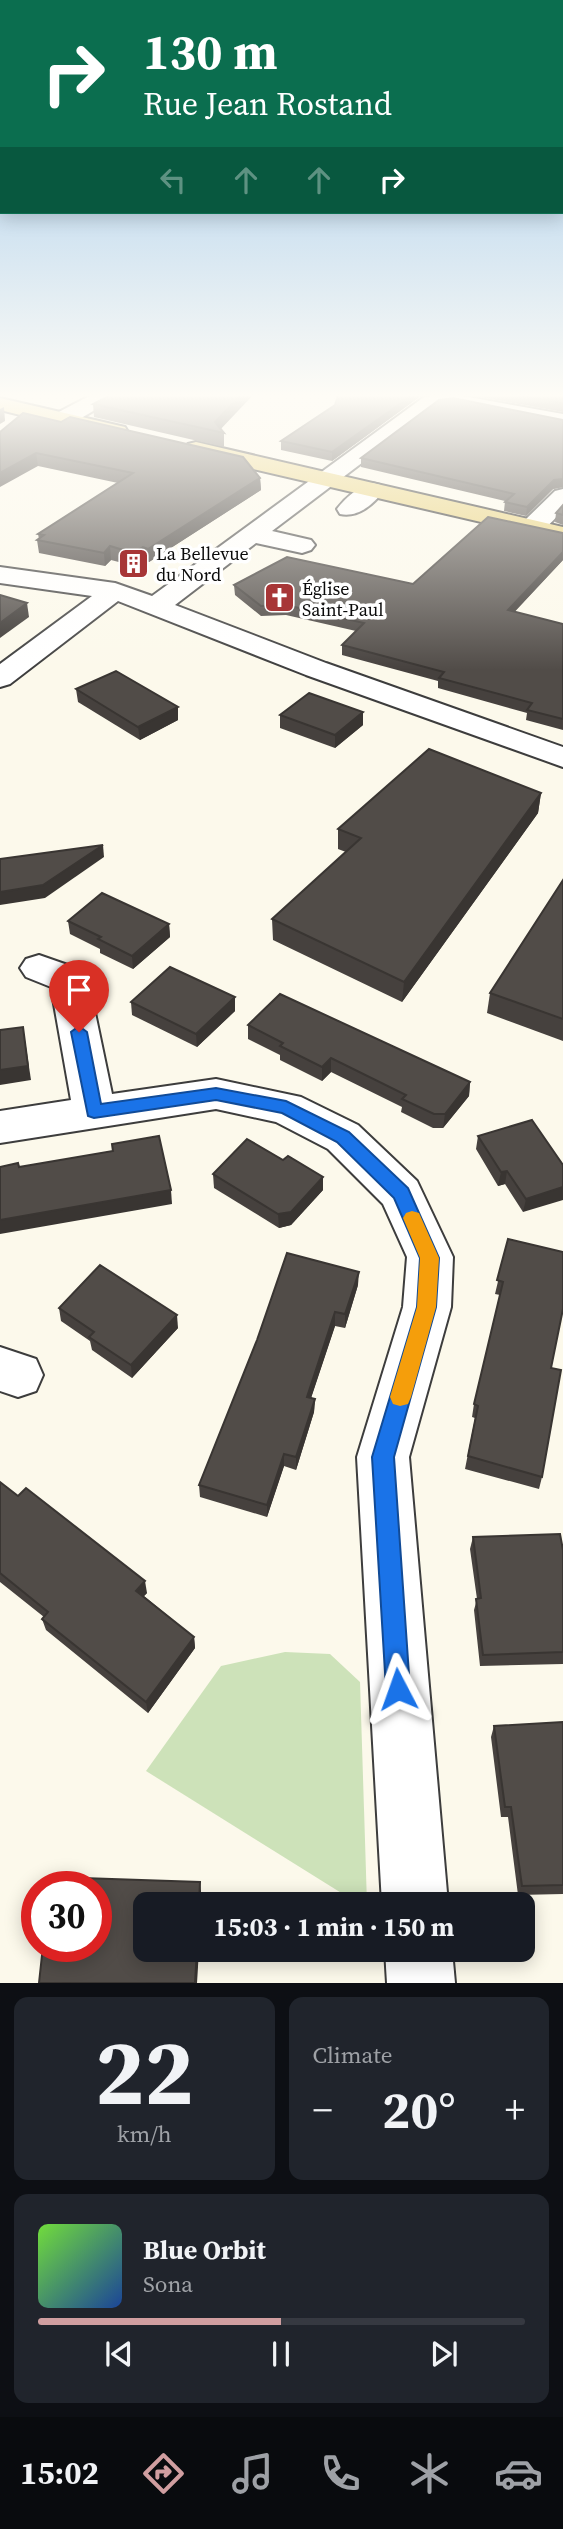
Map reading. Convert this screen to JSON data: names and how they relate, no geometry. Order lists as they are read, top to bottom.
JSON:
{
  "places": {
    "building": ["La Bellevue du Nord"],
    "church": ["Église Saint-Paul"]
  },
  "page": {
    "turn": ["130 m", "Rue Jean Rostand"],
    "limit": "30",
    "trip": "15:03 · 1 min · 150 m",
    "tile": [
      ["22", "km/h"],
      "Climate"
    ],
    "heat": ["−", "20°", "+"],
    "song": ["Blue Orbit", "Sona"],
    "tabs": "15:02"
  }
}
